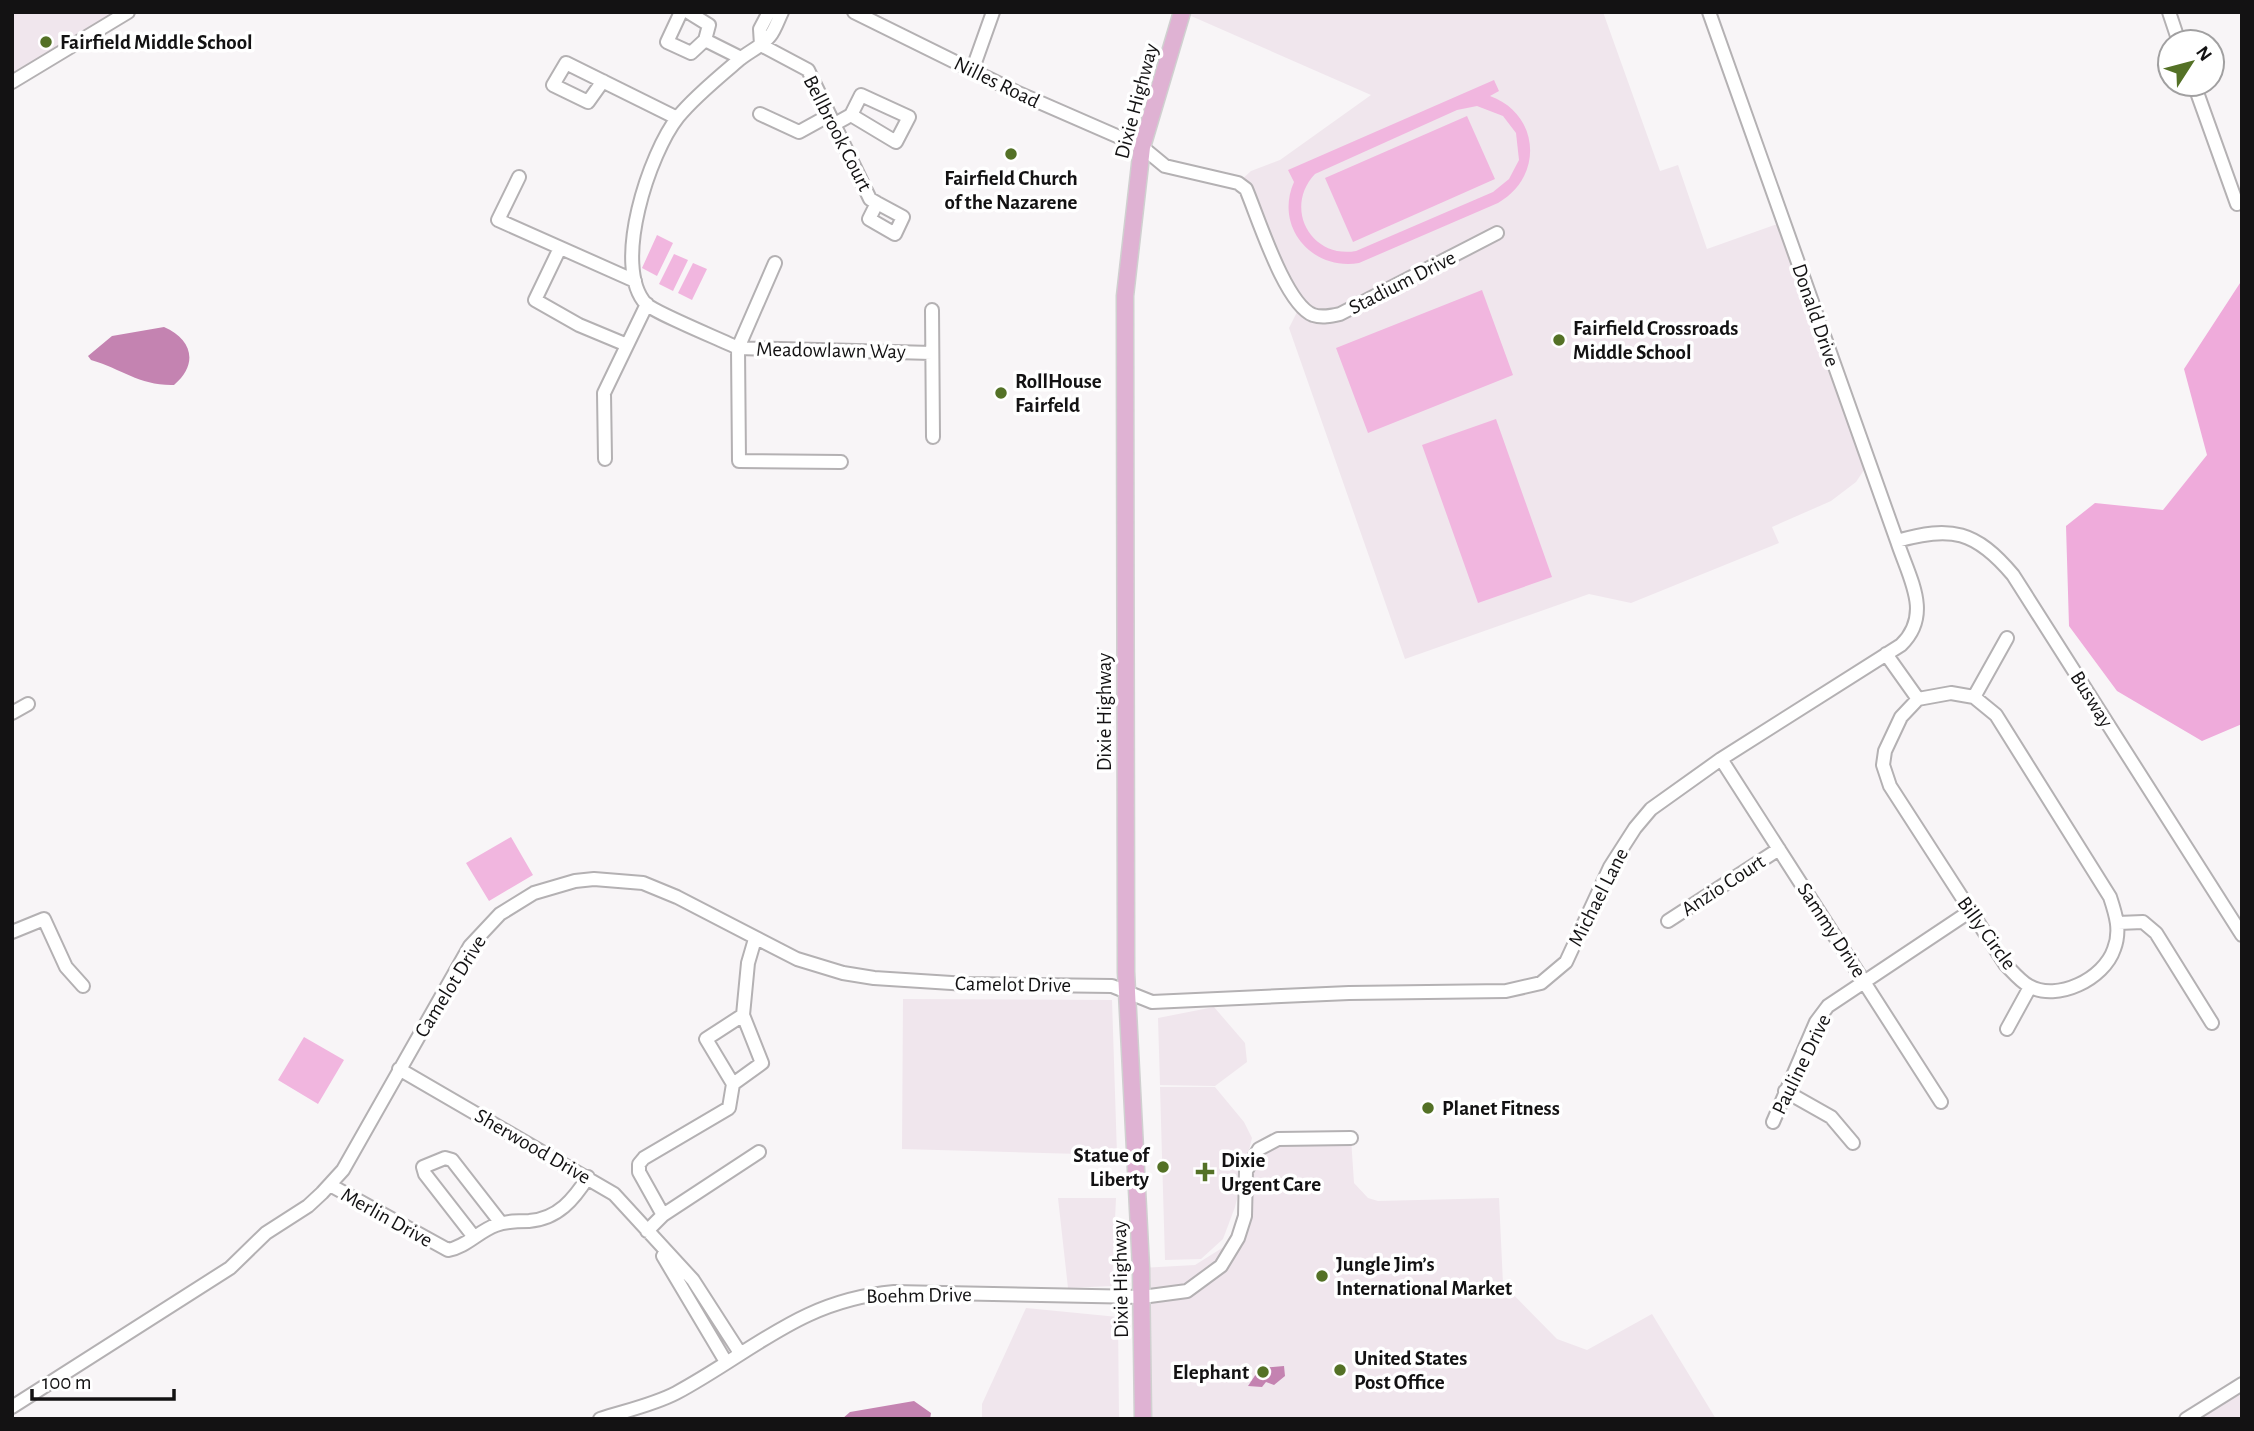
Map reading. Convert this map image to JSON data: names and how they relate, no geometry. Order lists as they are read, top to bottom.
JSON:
{
  "streets": {
    "main road": ["Dixie Highway"],
    "street": [
      "Nilles Road",
      "Bellbrook Court",
      "Stadium Drive",
      "Donald Drive",
      "Meadowlawn Way",
      "Busway",
      "Anzio Court",
      "Michael Lane",
      "Sammy Drive",
      "Billy Circle",
      "Camelot Drive",
      "Pauline Drive",
      "Sherwood Drive",
      "Merlin Drive",
      "Boehm Drive"
    ]
  },
  "crossings": [
    ["Nilles Road", "Dixie Highway"],
    ["Nilles Road", "Stadium Drive"],
    ["Dixie Highway", "Stadium Drive"],
    ["Dixie Highway", "Michael Lane"],
    ["Dixie Highway", "Camelot Drive"],
    ["Dixie Highway", "Boehm Drive"],
    ["Donald Drive", "Busway"],
    ["Donald Drive", "Michael Lane"],
    ["Anzio Court", "Sammy Drive"],
    ["Michael Lane", "Sammy Drive"],
    ["Michael Lane", "Camelot Drive"],
    ["Sammy Drive", "Pauline Drive"],
    ["Billy Circle", "Pauline Drive"],
    ["Camelot Drive", "Sherwood Drive"],
    ["Camelot Drive", "Merlin Drive"],
    ["Sherwood Drive", "Merlin Drive"],
    ["Sherwood Drive", "Boehm Drive"]
  ],
  "places": {
    "other": [
      "Fairfield Middle School",
      "Fairfield Church of the Nazarene",
      "Fairfield Crossroads Middle School",
      "RollHouse Fairfeld",
      "Planet Fitness",
      "Statue of Liberty",
      "Jungle Jim’s International Market",
      "United States Post Office",
      "Elephant"
    ],
    "health": ["Dixie Urgent Care"]
  },
  "scale_bar": "100 m",
  "north": "top right"
}
